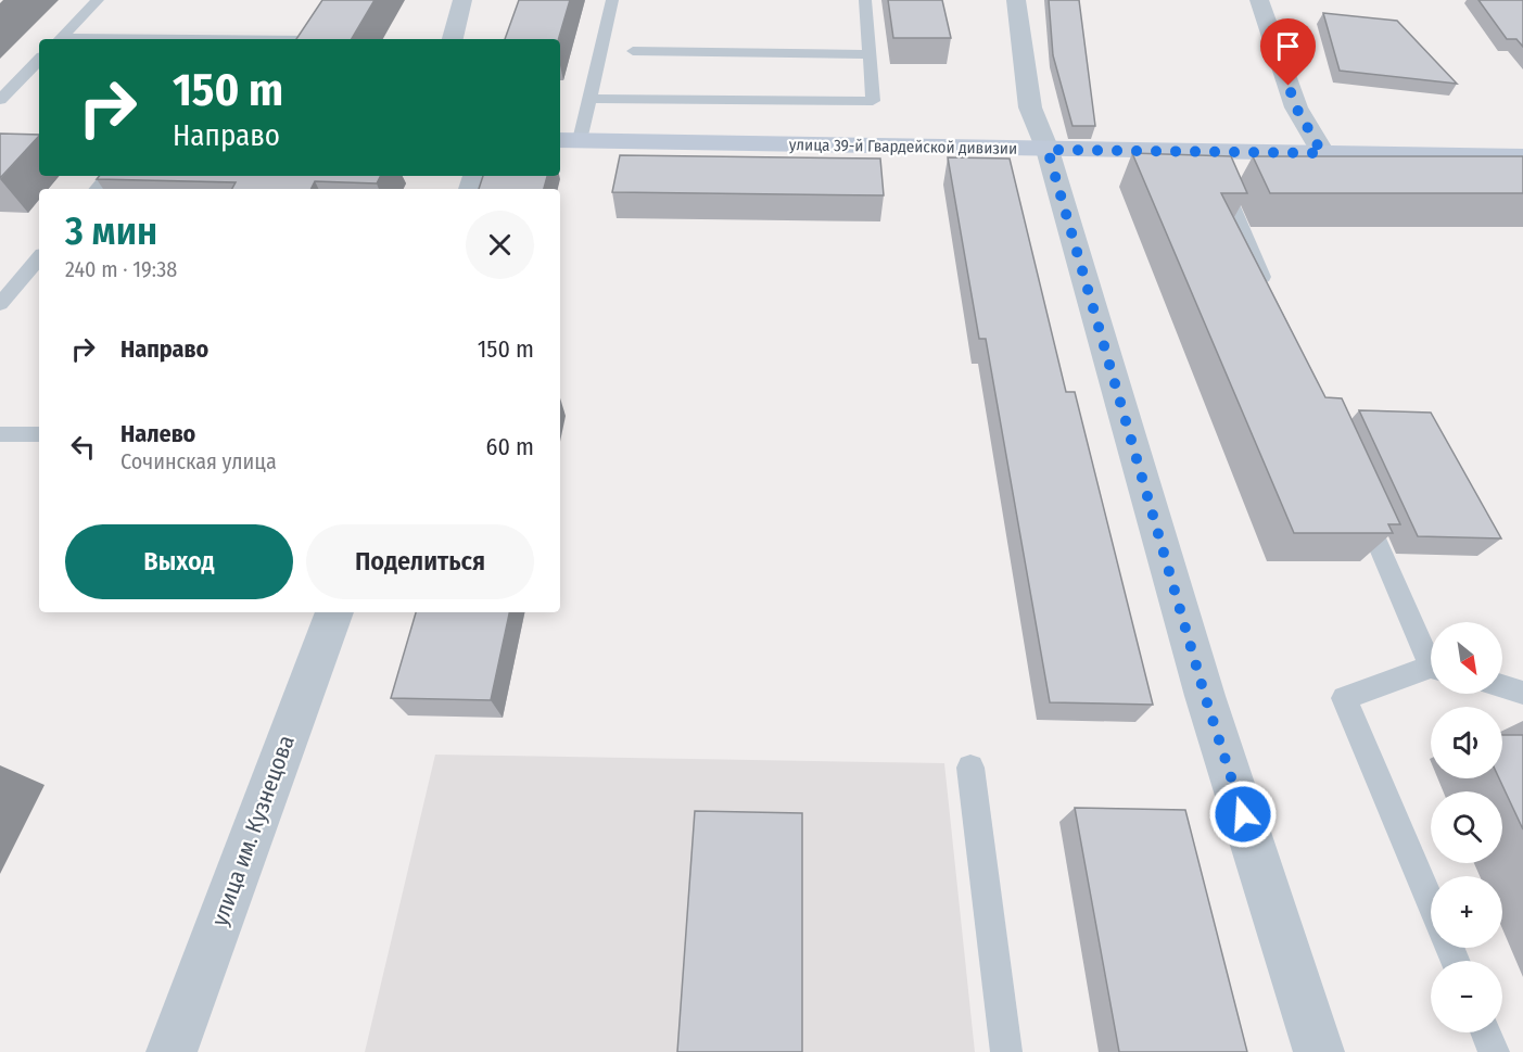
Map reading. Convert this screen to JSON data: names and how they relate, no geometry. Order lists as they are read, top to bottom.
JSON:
{
  "streets": {
    "main road": ["улица 39-й Гвардейской дивизии"],
    "street": ["улица им. Кузнецова"]
  },
  "north": "bottom right",
  "page": {
    "turn": ["150 m", "Направо"],
    "heading": ["3 мин", "240 m · 19:38"],
    "list": [
      {
        "name": "Направо",
        "value": "150 m"
      },
      {
        "name": "Налево",
        "note": "Сочинская улица",
        "value": "60 m"
      }
    ],
    "buttons": ["Выход", "Поделиться"],
    "map_buttons": ["+", "−"]
  }
}
